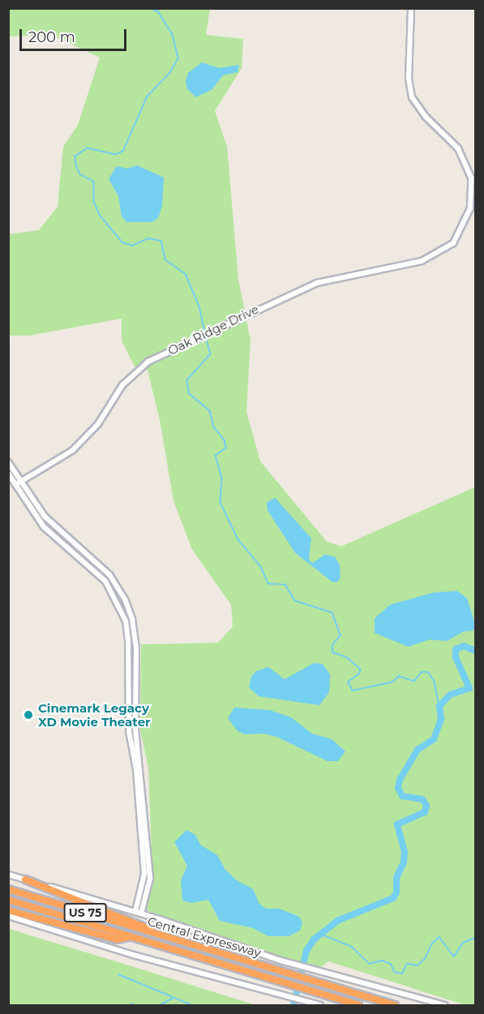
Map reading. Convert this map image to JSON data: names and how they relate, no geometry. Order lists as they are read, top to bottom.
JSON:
{
  "streets": {
    "highway": ["US 75", "Central Expressway"],
    "street": ["Oak Ridge Drive"]
  },
  "places": ["Cinemark Legacy XD Movie Theater"],
  "scale_bar": "200 m"
}
